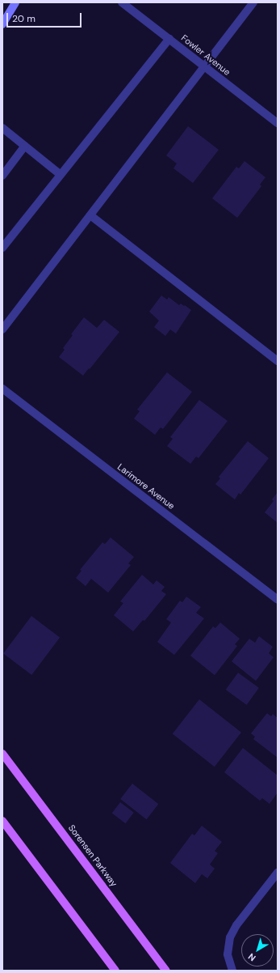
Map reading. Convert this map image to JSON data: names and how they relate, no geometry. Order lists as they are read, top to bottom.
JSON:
{
  "streets": {
    "main road": ["Sorensen Parkway"],
    "street": ["Fowler Avenue", "Larimore Avenue"]
  },
  "scale_bar": "20 m",
  "north": "bottom left"
}
